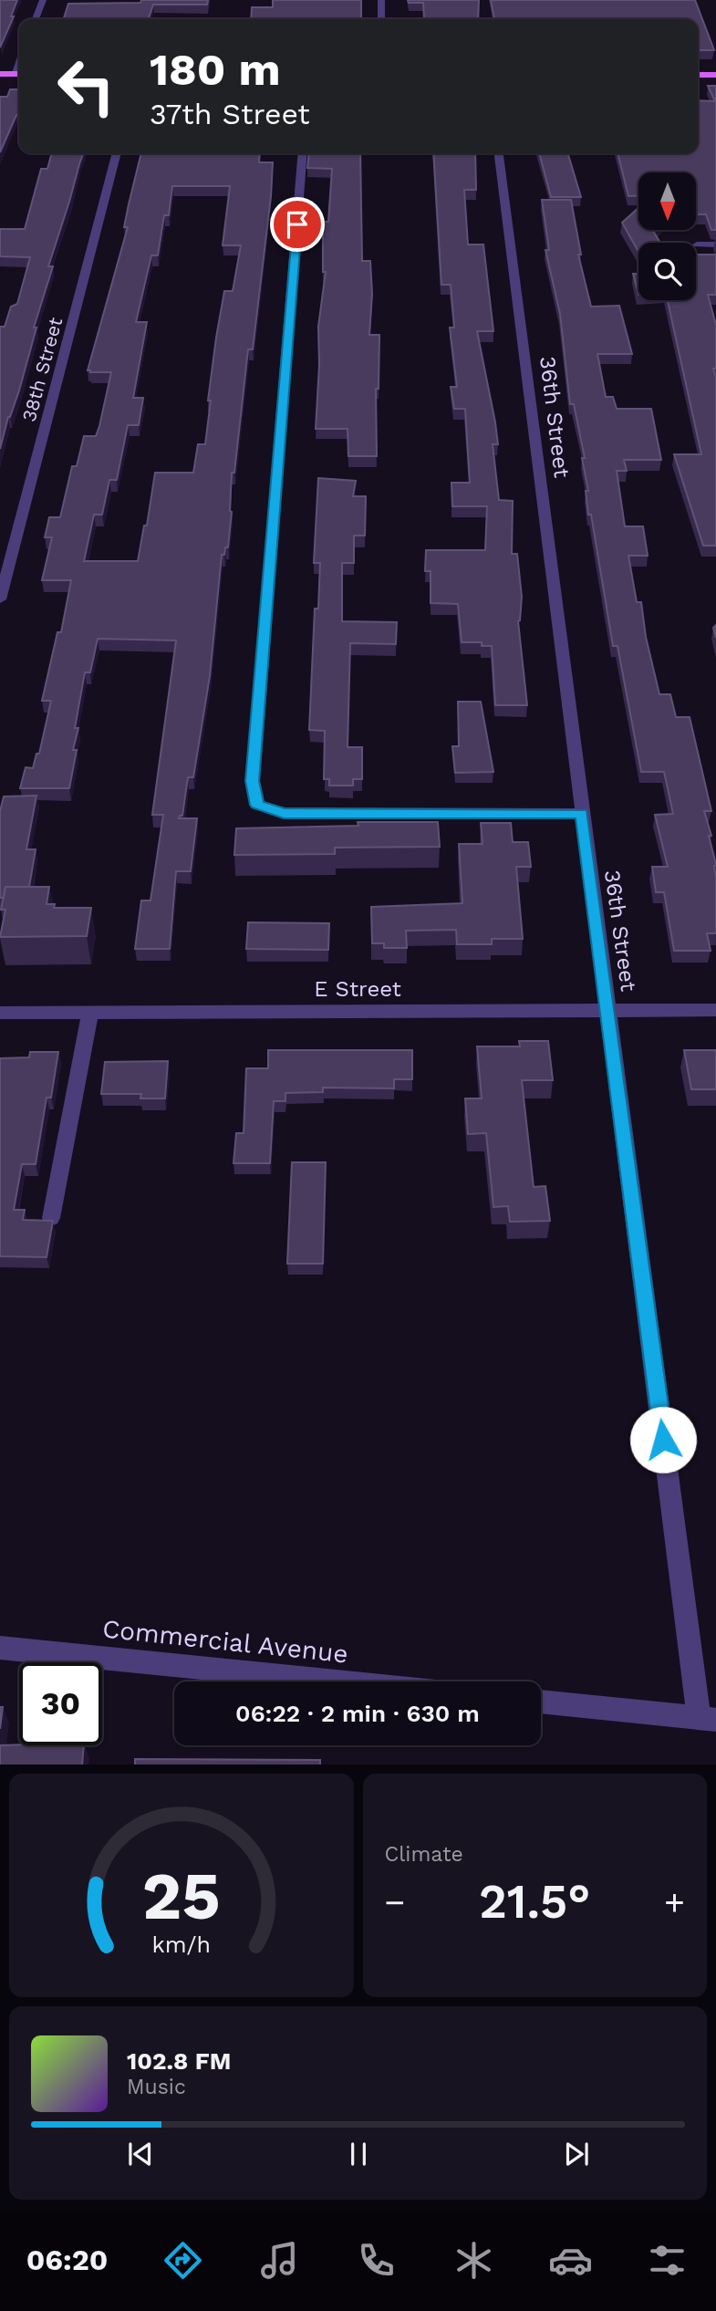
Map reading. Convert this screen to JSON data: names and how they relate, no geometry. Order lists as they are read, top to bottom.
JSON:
{
  "streets": {
    "street": [
      "38th Street",
      "36th Street",
      "E Street",
      "Commercial Avenue"
    ]
  },
  "crossings": [
    ["36th Street", "E Street"]
  ],
  "north": "bottom",
  "page": {
    "turn": ["180 m", "37th Street"],
    "limit": "30",
    "trip": "06:22 · 2 min · 630 m",
    "tile": "Climate",
    "heat": ["−", "21.5°", "+"],
    "song": ["102.8 FM", "Music"],
    "tabs": "06:20",
    "gauge": ["25", "km/h"]
  }
}
